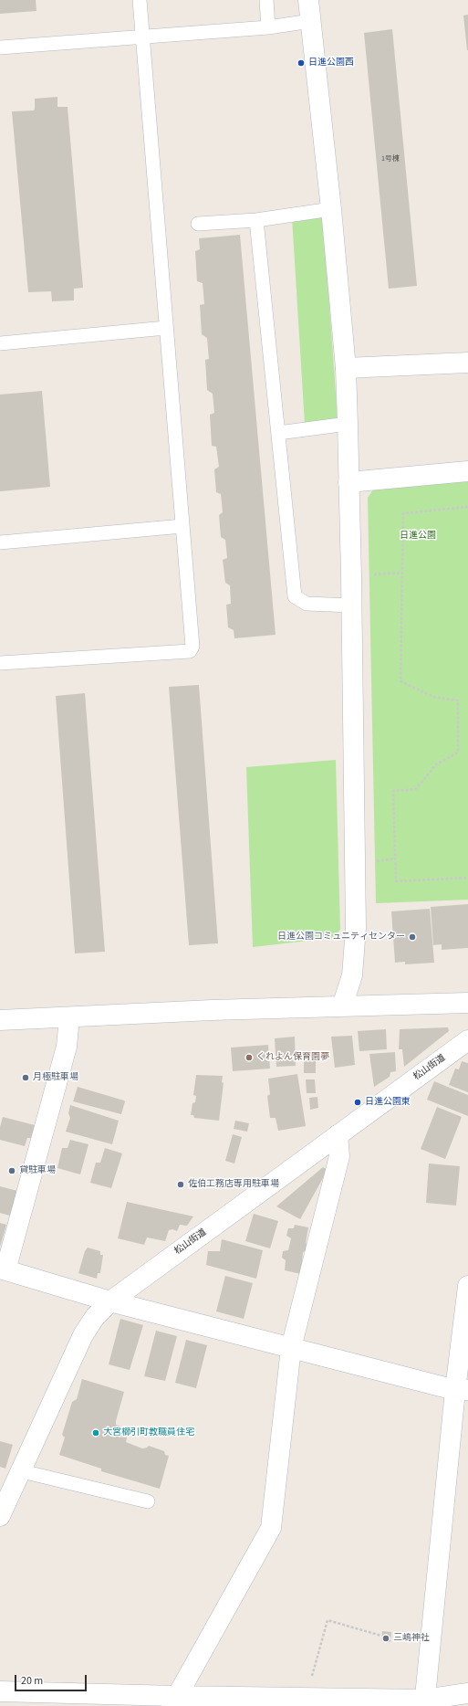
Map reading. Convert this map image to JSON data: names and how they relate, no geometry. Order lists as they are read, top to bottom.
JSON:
{
  "streets": {
    "street": ["松山街道"]
  },
  "parks": ["日進公園"],
  "places": [
    "日進公園西",
    "日進公園コミュニティセンター",
    "くれよん保育園夢",
    "月極駐車場",
    "日進公園東",
    "貸駐車場",
    "佐伯工務店専用駐車場",
    "大宮櫛引町教職員住宅",
    "三嶋神社"
  ],
  "house_numbers": ["1号棟"],
  "scale_bar": "20 m"
}
